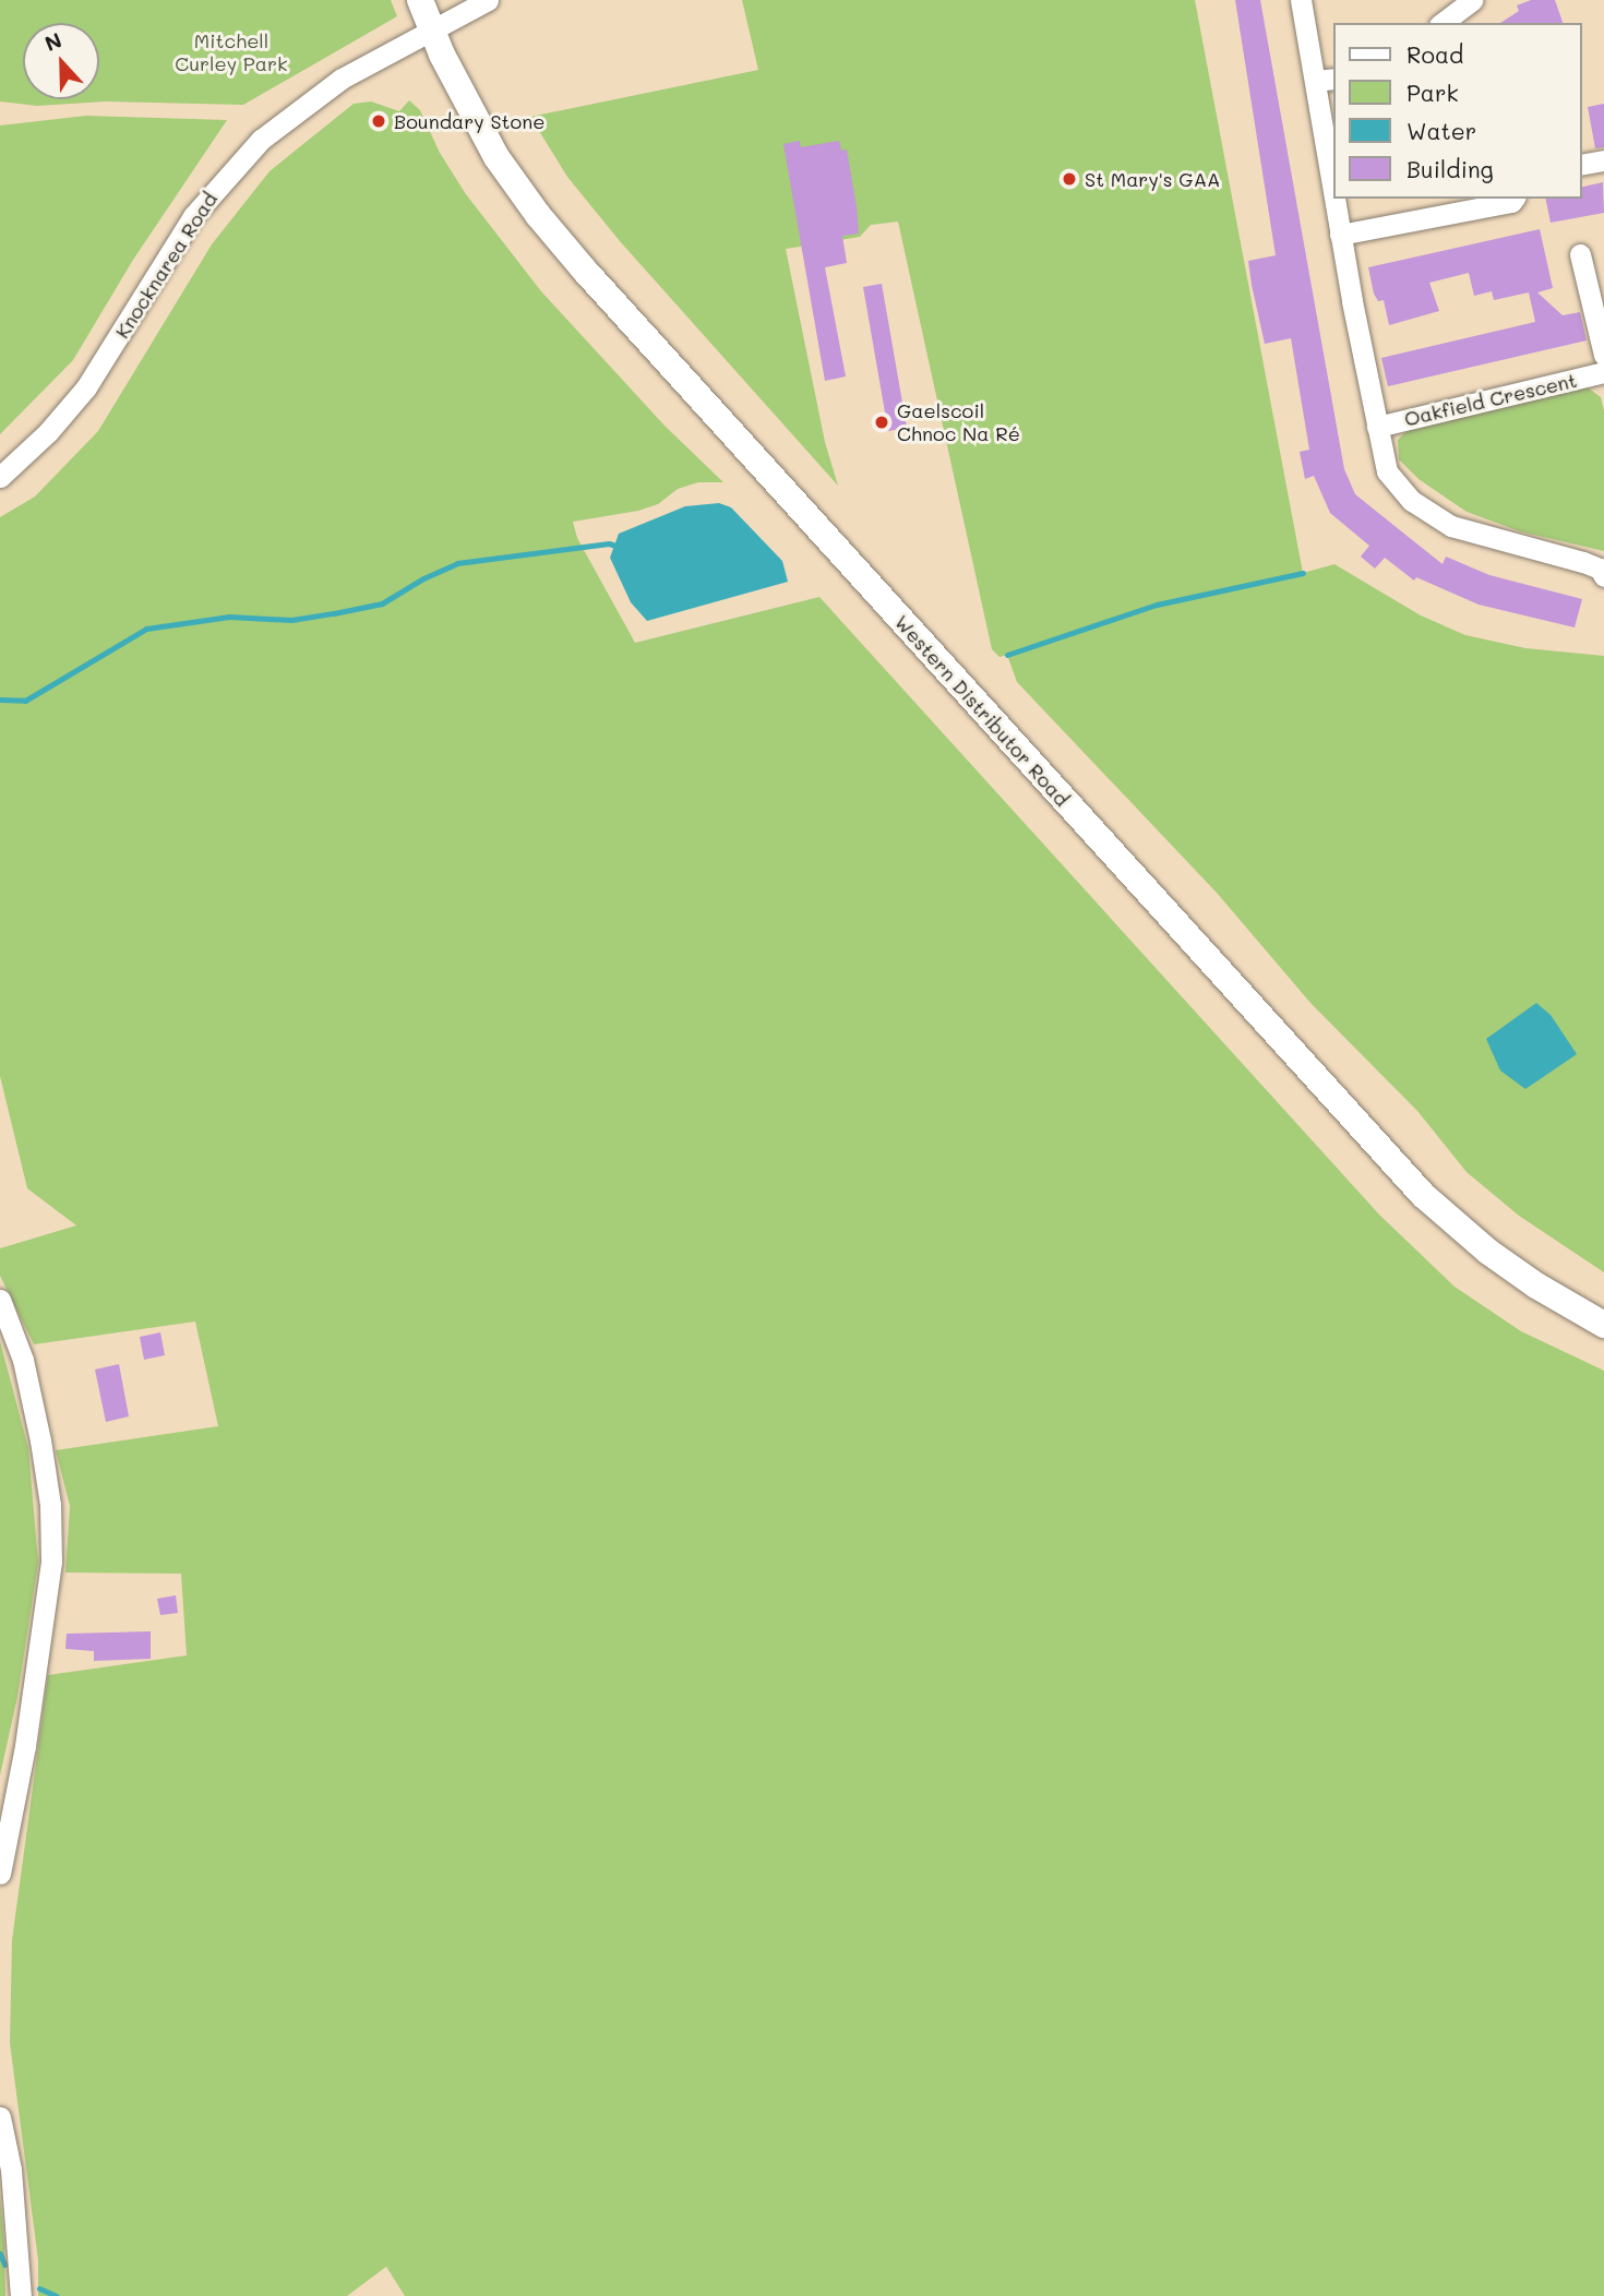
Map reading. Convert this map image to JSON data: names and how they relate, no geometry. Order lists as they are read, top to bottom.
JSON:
{
  "streets": {
    "main road": ["Western Distributor Road"],
    "street": ["Knocknarea Road", "Oakfield Crescent"]
  },
  "crossings": [
    ["Knocknarea Road", "Western Distributor Road"]
  ],
  "parks": ["Mitchell Curley Park"],
  "places": ["Boundary Stone", "St Mary's GAA", "Gaelscoil Chnoc Na Ré"],
  "legend": [
    "Road",
    "Park",
    "Water",
    "Building"
  ],
  "north": "top"
}
